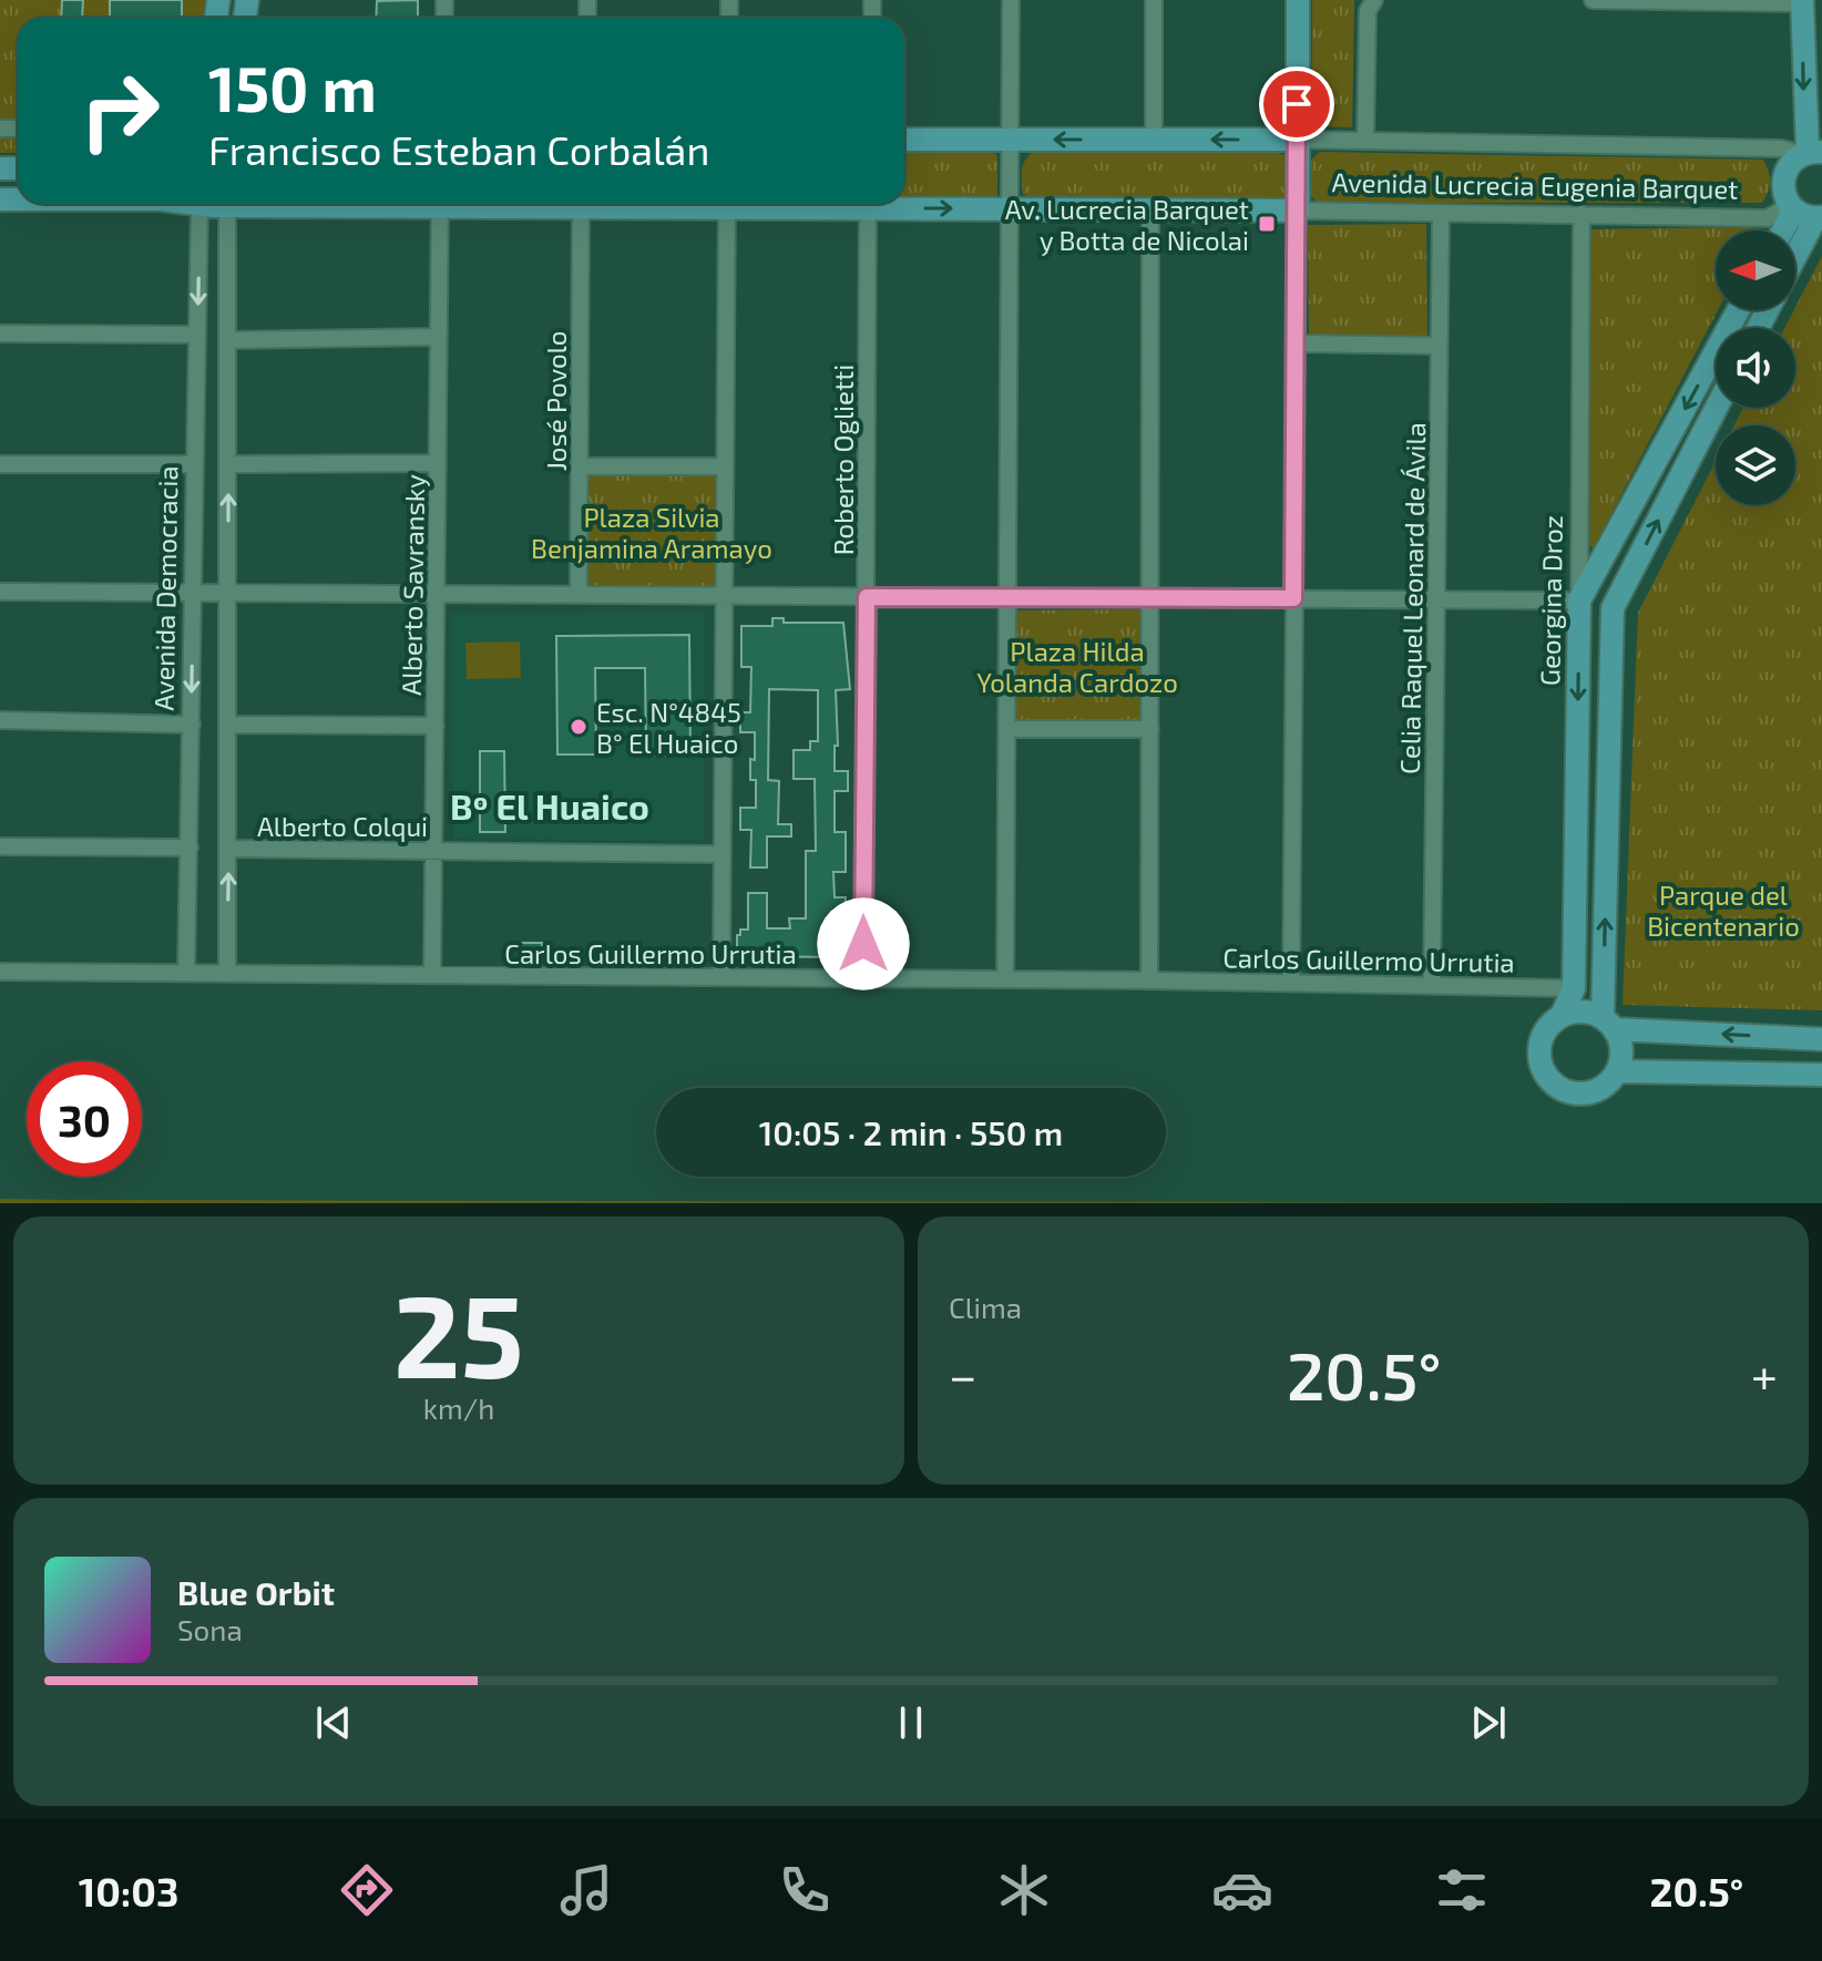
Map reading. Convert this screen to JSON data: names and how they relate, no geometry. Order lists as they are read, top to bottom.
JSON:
{
  "streets": {
    "street": [
      "Avenida Lucrecia Eugenia Barquet",
      "José Povolo",
      "Roberto Oglietti",
      "Alberto Savransky",
      "Avenida Democracia",
      "Celia Raquel Leonard de Ávila",
      "Georgina Droz",
      "Alberto Colqui",
      "Carlos Guillermo Urrutia"
    ]
  },
  "crossings": [
    ["Avenida Lucrecia Eugenia Barquet", "José Povolo"],
    ["Avenida Lucrecia Eugenia Barquet", "Roberto Oglietti"],
    ["Avenida Lucrecia Eugenia Barquet", "Celia Raquel Leonard de Ávila"],
    ["Avenida Lucrecia Eugenia Barquet", "Georgina Droz"],
    ["Roberto Oglietti", "Carlos Guillermo Urrutia"],
    ["Alberto Savransky", "Alberto Colqui"],
    ["Alberto Savransky", "Carlos Guillermo Urrutia"],
    ["Avenida Democracia", "Carlos Guillermo Urrutia"],
    ["Celia Raquel Leonard de Ávila", "Carlos Guillermo Urrutia"],
    ["Georgina Droz", "Carlos Guillermo Urrutia"]
  ],
  "districts": ["Bº El Huaico"],
  "parks": ["Plaza Silvia Benjamina Aramayo", "Plaza Hilda Yolanda Cardozo", "Parque del Bicentenario"],
  "places": {
    "transit": ["Av. Lucrecia Barquet y Botta de Nicolai"],
    "other": ["Esc. N°4845 B° El Huaico"]
  },
  "north": "left",
  "page": {
    "turn": ["150 m", "Francisco Esteban Corbalán"],
    "limit": "30",
    "trip": "10:05 · 2 min · 550 m",
    "tile": [
      ["25", "km/h"],
      "Clima"
    ],
    "heat": ["−", "20.5°", "+"],
    "song": ["Blue Orbit", "Sona"],
    "tabs": ["10:03", "20.5°"]
  }
}
